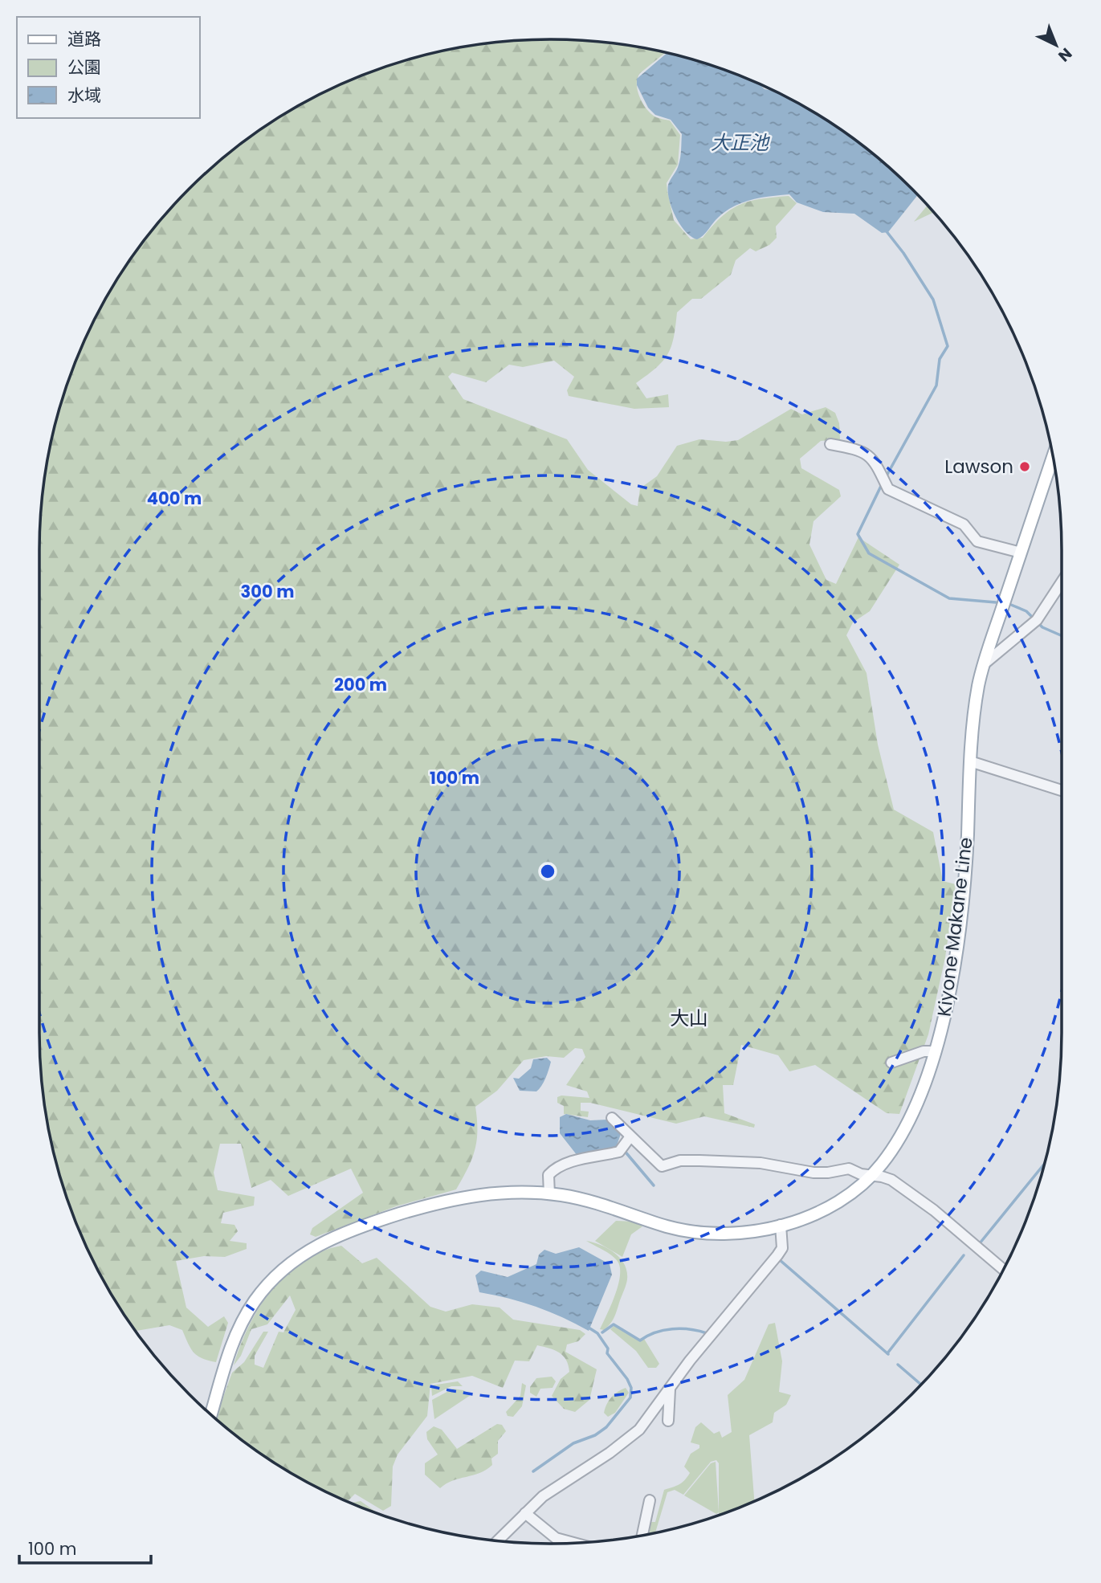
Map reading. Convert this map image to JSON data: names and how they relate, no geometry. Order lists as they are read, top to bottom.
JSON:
{
  "streets": {
    "main road": ["Kiyone Makane Line"]
  },
  "districts": ["大山"],
  "water": ["大正池"],
  "places": ["Lawson"],
  "legend": ["道路", "公園", "水域"],
  "scale_bar": "100 m",
  "north": "bottom right",
  "rings": [
    "400 m",
    "300 m",
    "200 m",
    "100 m"
  ]
}
